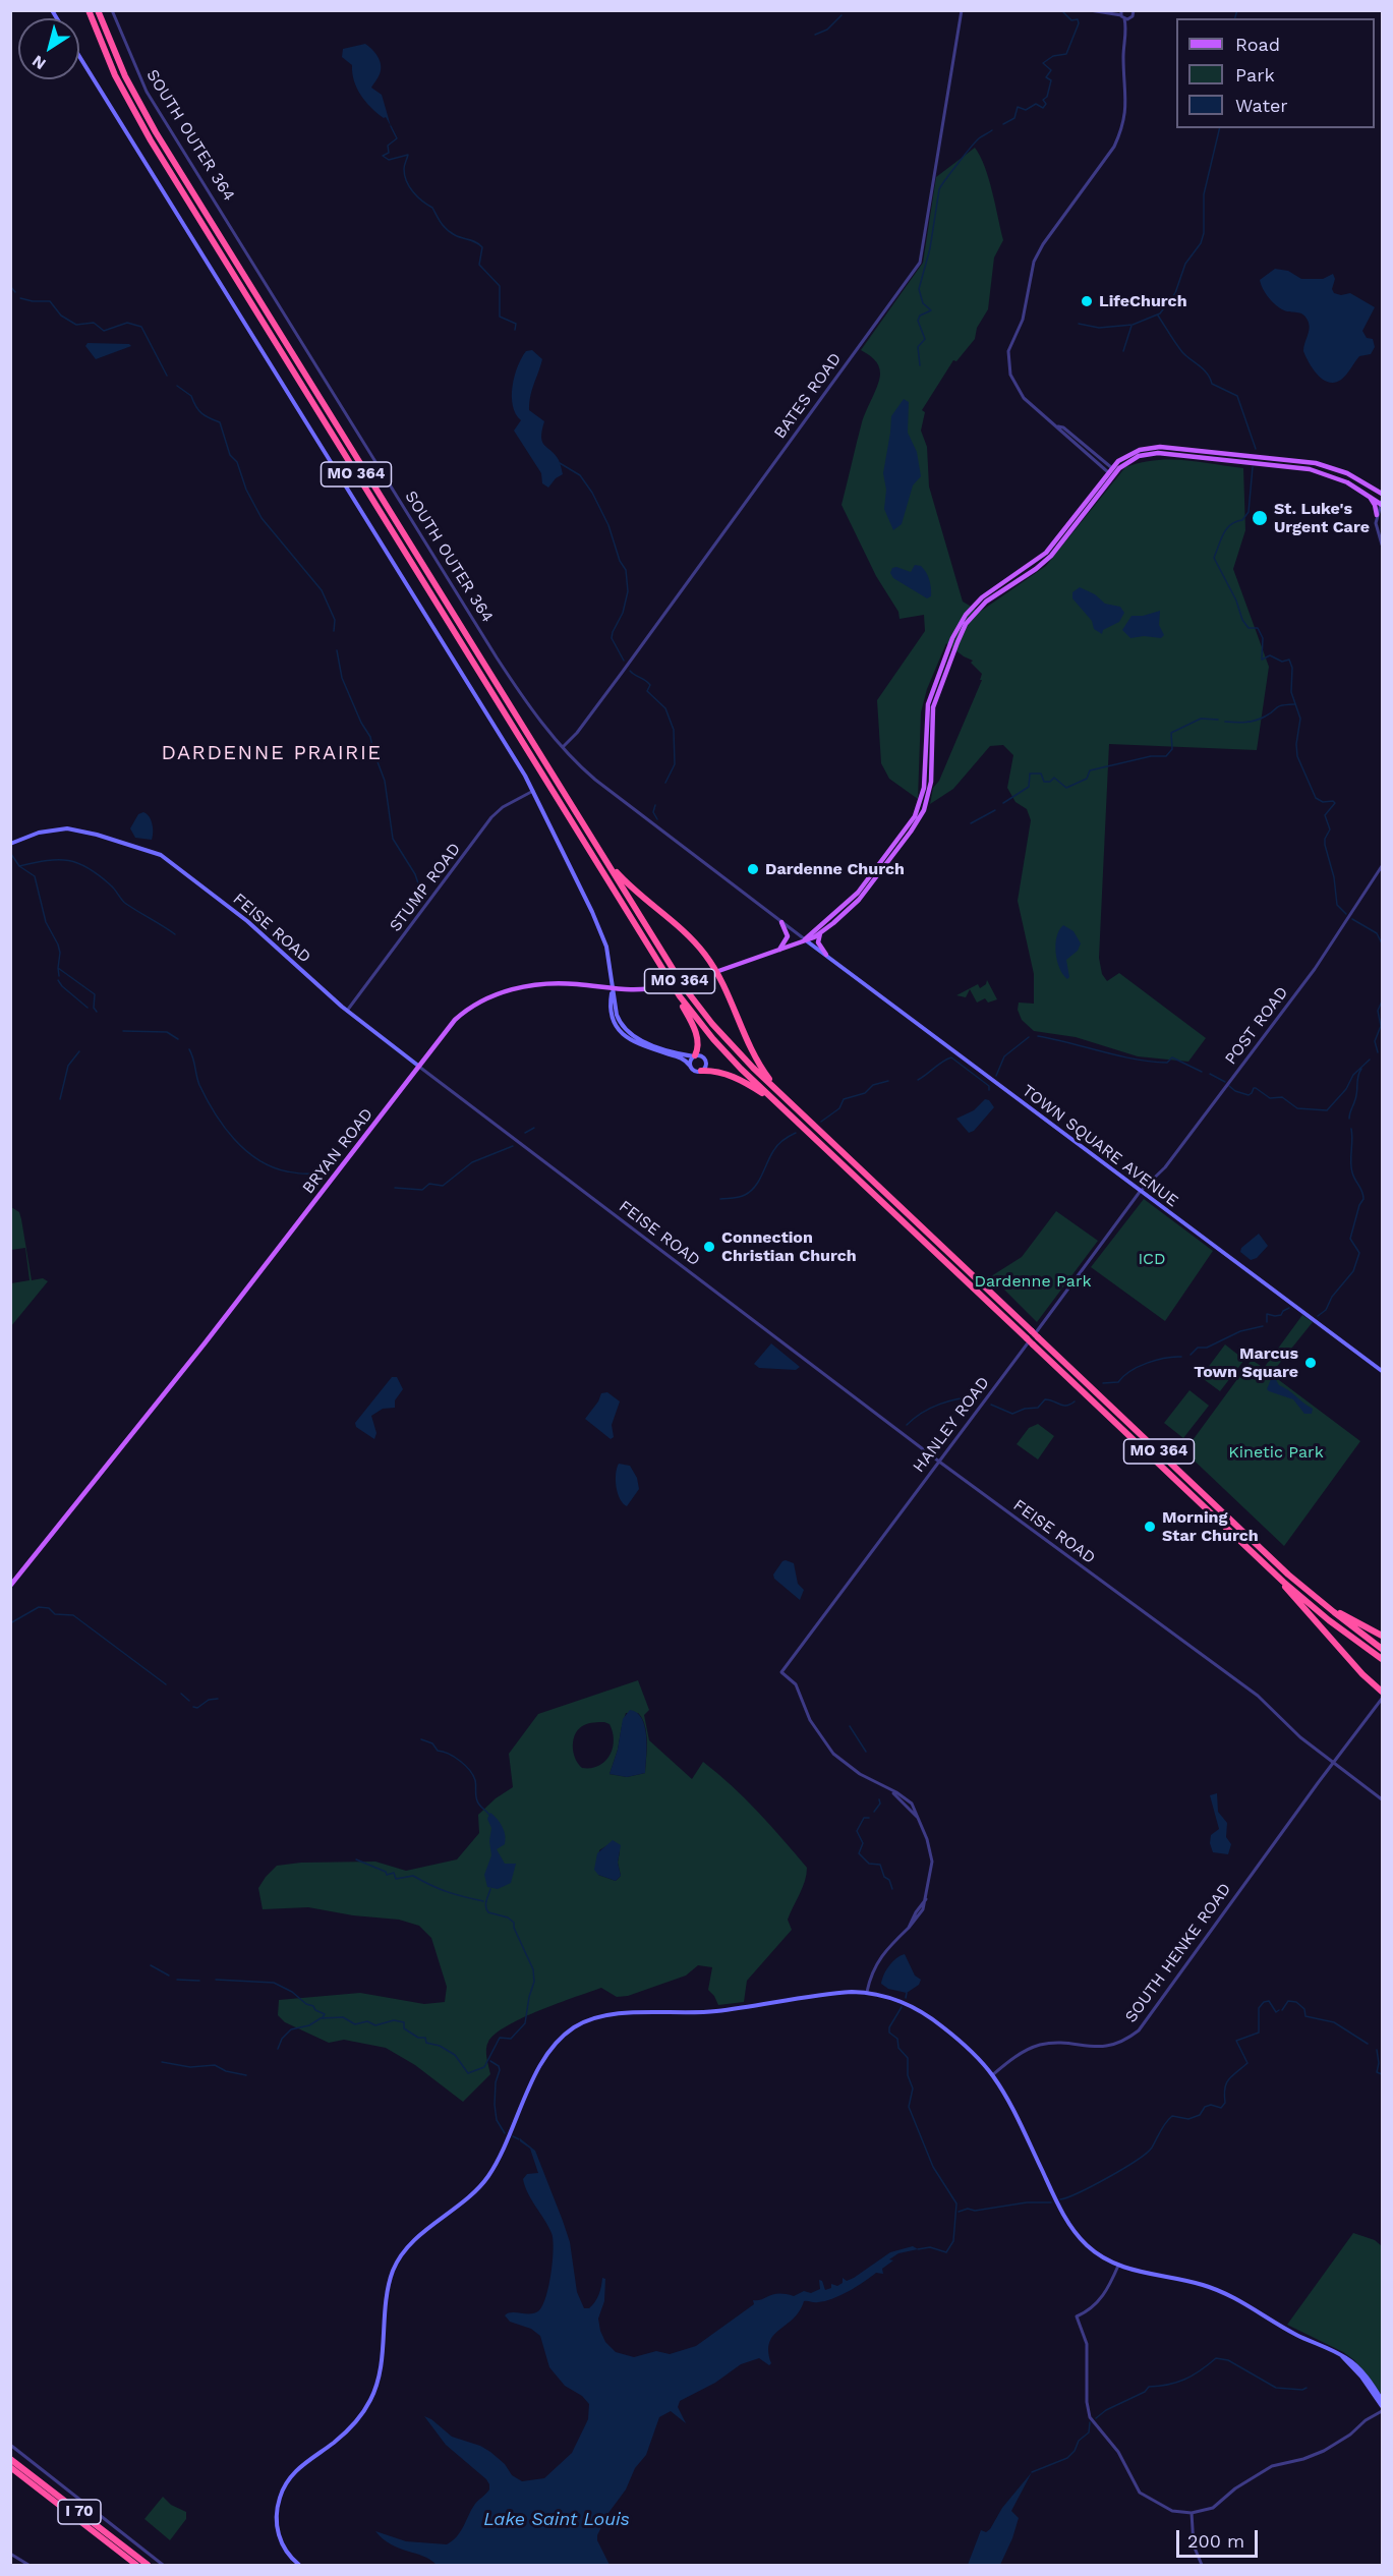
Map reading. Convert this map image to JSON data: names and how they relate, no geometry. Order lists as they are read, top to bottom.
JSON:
{
  "streets": {
    "highway": ["MO 364", "I 70"],
    "main road": ["FEISE ROAD", "TOWN SQUARE AVENUE", "BRYAN ROAD"],
    "street": [
      "SOUTH OUTER 364",
      "BATES ROAD",
      "STUMP ROAD",
      "POST ROAD",
      "HANLEY ROAD",
      "SOUTH HENKE ROAD"
    ]
  },
  "crossings": [
    ["SOUTH OUTER 364", "BATES ROAD"],
    ["SOUTH OUTER 364", "TOWN SQUARE AVENUE"],
    ["SOUTH OUTER 364", "BRYAN ROAD"],
    ["STUMP ROAD", "FEISE ROAD"],
    ["FEISE ROAD", "BRYAN ROAD"],
    ["FEISE ROAD", "HANLEY ROAD"],
    ["FEISE ROAD", "SOUTH HENKE ROAD"],
    ["POST ROAD", "TOWN SQUARE AVENUE"],
    ["POST ROAD", "HANLEY ROAD"],
    ["TOWN SQUARE AVENUE", "BRYAN ROAD"],
    ["TOWN SQUARE AVENUE", "HANLEY ROAD"]
  ],
  "districts": ["DARDENNE PRAIRIE"],
  "water": ["Lake Saint Louis"],
  "parks": ["ICD", "Dardenne Park", "Kinetic Park"],
  "places": [
    "LifeChurch",
    "St. Luke's Urgent Care",
    "Dardenne Church",
    "Connection Christian Church",
    "Marcus Town Square",
    "Morning Star Church"
  ],
  "legend": ["Road", "Park", "Water"],
  "scale_bar": "200 m",
  "north": "bottom left"
}
